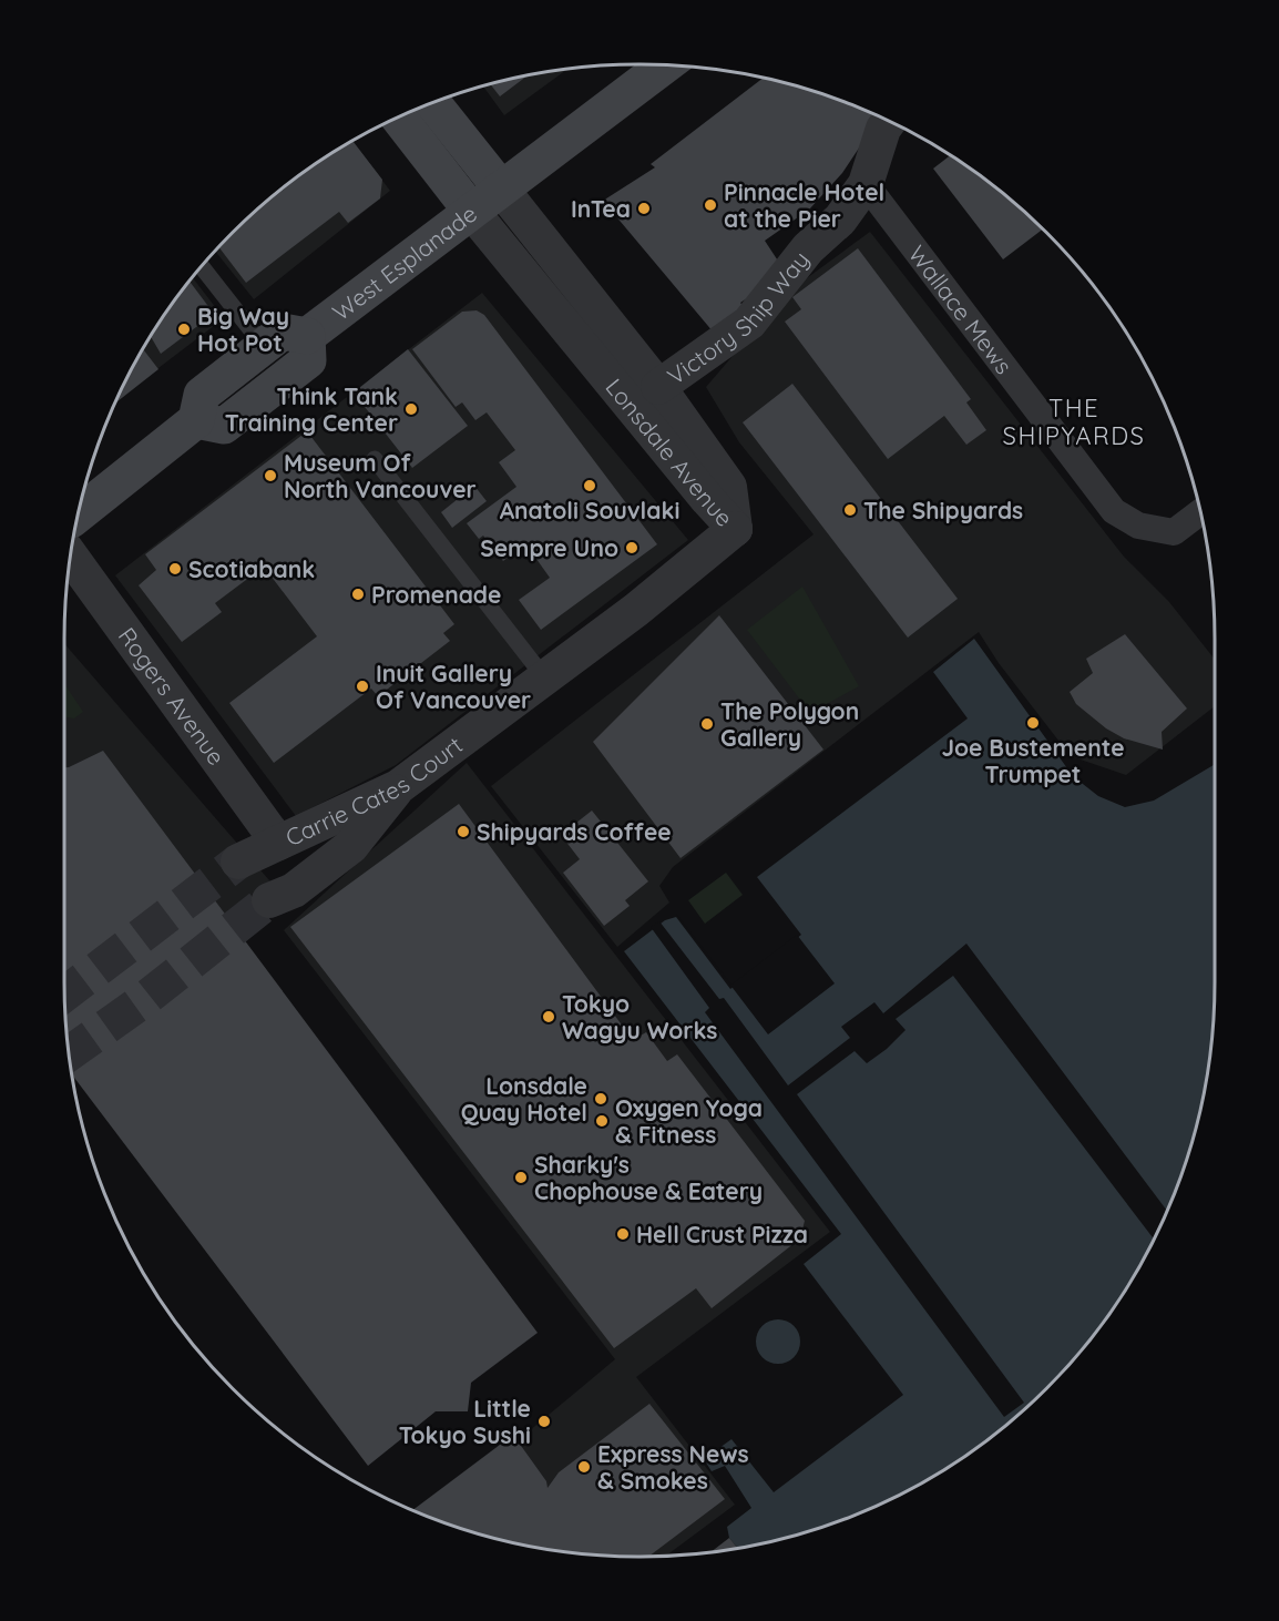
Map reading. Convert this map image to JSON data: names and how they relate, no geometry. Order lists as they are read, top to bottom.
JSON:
{
  "streets": {
    "main road": ["West Esplanade", "Lonsdale Avenue"],
    "street": [
      "Wallace Mews",
      "Victory Ship Way",
      "Rogers Avenue",
      "Carrie Cates Court"
    ]
  },
  "crossings": [
    ["West Esplanade", "Lonsdale Avenue"],
    ["Wallace Mews", "Victory Ship Way"],
    ["Victory Ship Way", "Lonsdale Avenue"],
    ["Lonsdale Avenue", "Carrie Cates Court"],
    ["Rogers Avenue", "Carrie Cates Court"]
  ],
  "districts": ["THE SHIPYARDS"],
  "places": [
    "Pinnacle Hotel at the Pier",
    "InTea",
    "Big Way Hot Pot",
    "Think Tank Training Center",
    "Museum Of North Vancouver",
    "Anatoli Souvlaki",
    "The Shipyards",
    "Sempre Uno",
    "Scotiabank",
    "Promenade",
    "Inuit Gallery Of Vancouver",
    "Joe Bustemente Trumpet",
    "The Polygon Gallery",
    "Shipyards Coffee",
    "Tokyo Wagyu Works",
    "Lonsdale Quay Hotel",
    "Oxygen Yoga & Fitness",
    "Sharky's Chophouse & Eatery",
    "Hell Crust Pizza",
    "Little Tokyo Sushi",
    "Express News & Smokes"
  ]
}
